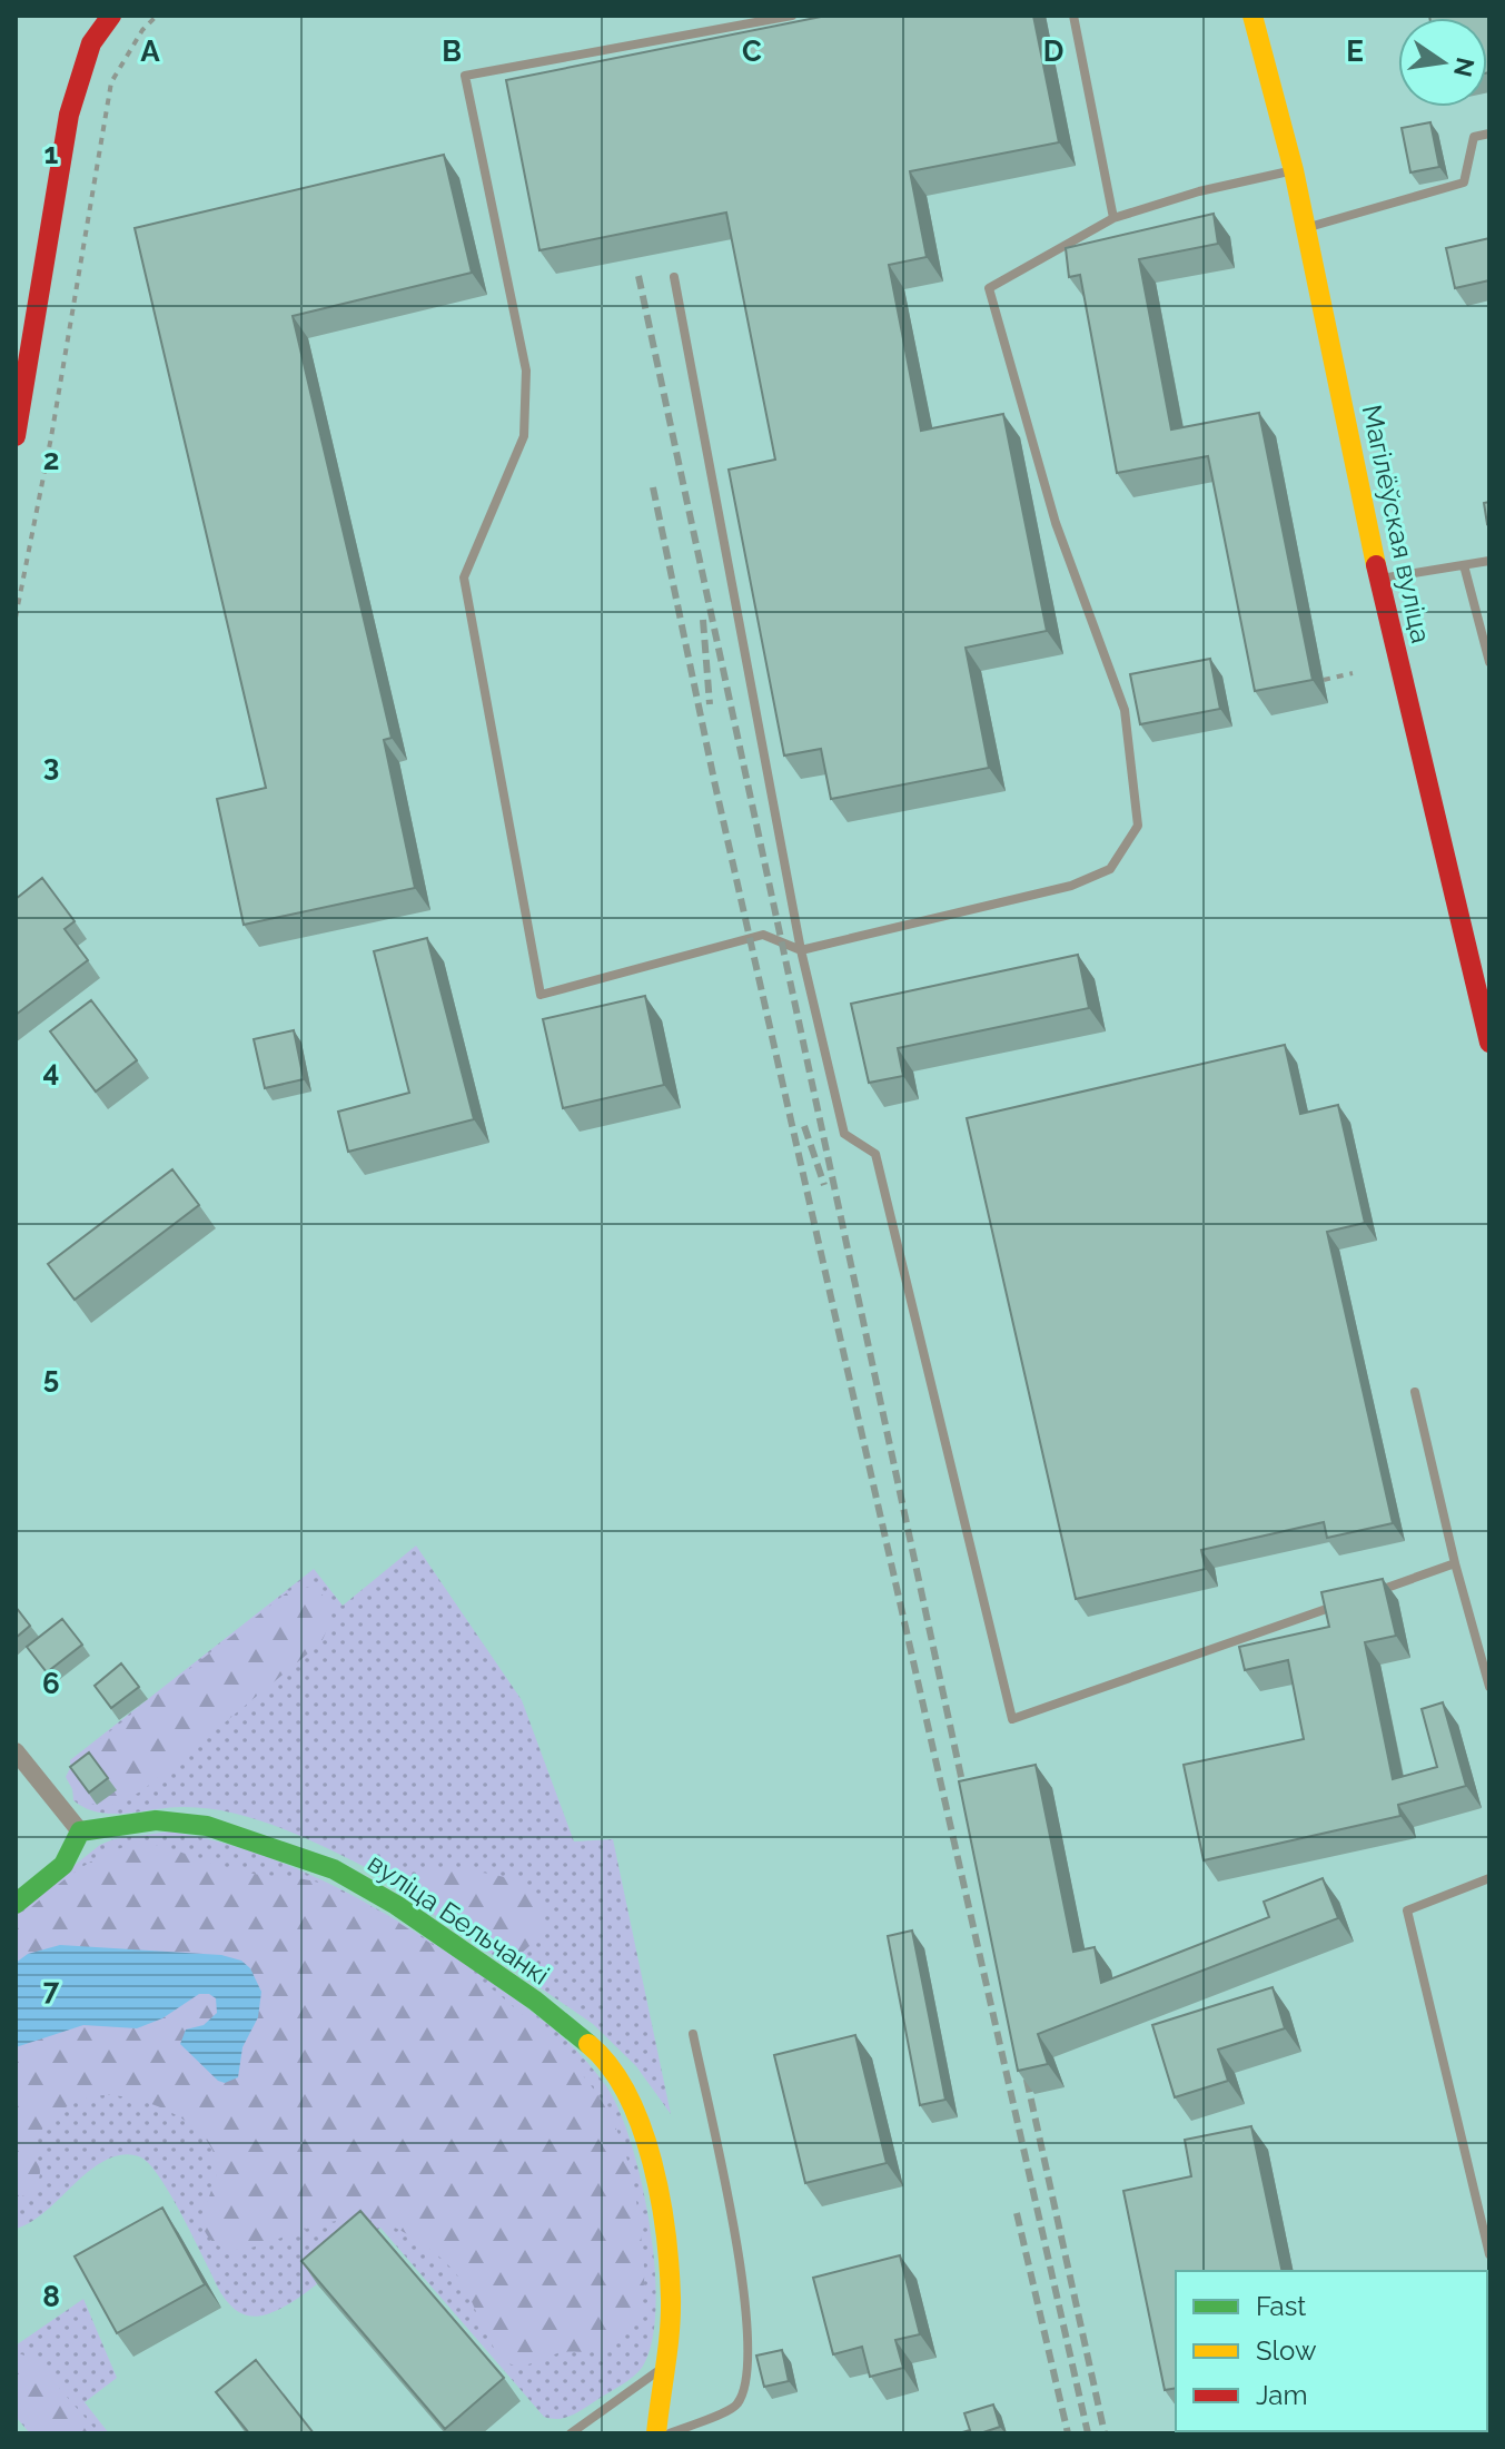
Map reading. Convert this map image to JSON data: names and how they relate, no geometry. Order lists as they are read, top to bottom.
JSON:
{
  "streets": {
    "street": ["Магілёўская вуліца", "вуліца Бельчанкі"]
  },
  "legend": ["Fast", "Slow", "Jam"],
  "north": "right",
  "grid": {
    "columns": [
      "A",
      "B",
      "C",
      "D",
      "E"
    ],
    "rows": [
      "1",
      "2",
      "3",
      "4",
      "5",
      "6",
      "7",
      "8"
    ]
  }
}
